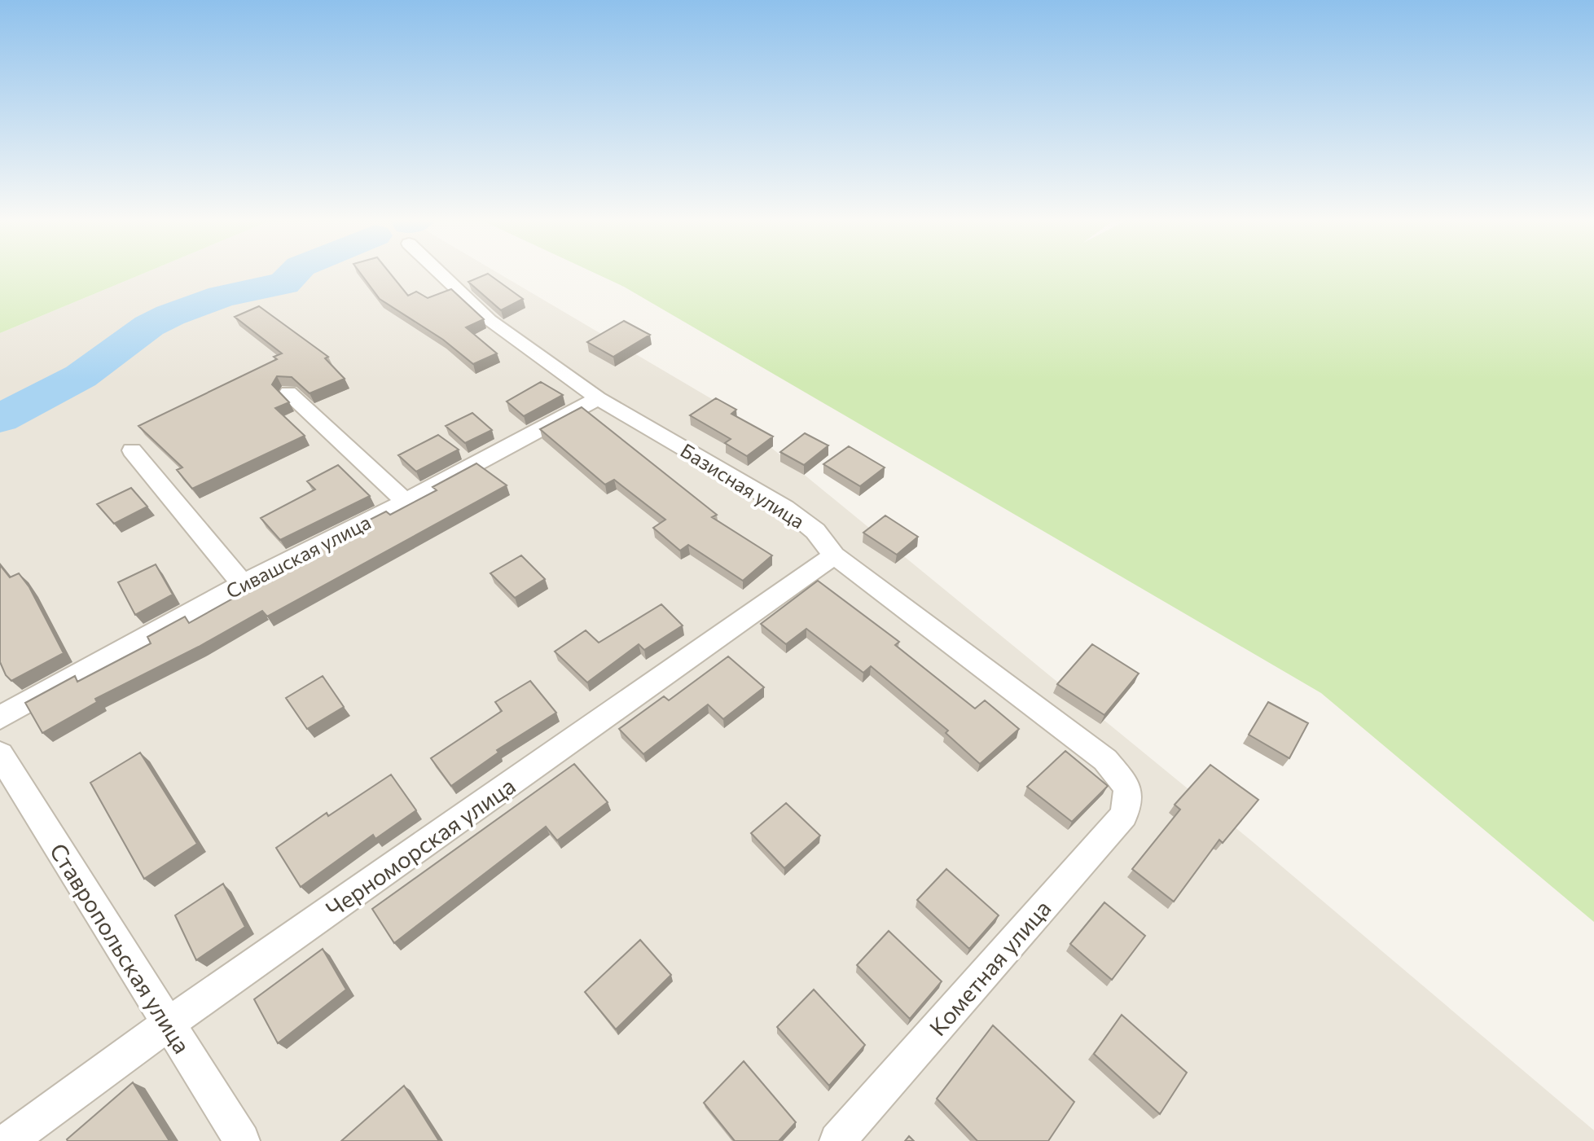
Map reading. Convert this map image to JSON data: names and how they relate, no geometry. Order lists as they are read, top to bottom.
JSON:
{
  "streets": {
    "street": [
      "Базисная улица",
      "Сивашская улица",
      "Черноморская улица",
      "Ставропольская улица",
      "Кометная улица"
    ]
  },
  "crossings": [
    ["Базисная улица", "Сивашская улица"],
    ["Базисная улица", "Черноморская улица"],
    ["Базисная улица", "Кометная улица"],
    ["Черноморская улица", "Ставропольская улица"]
  ]
}
